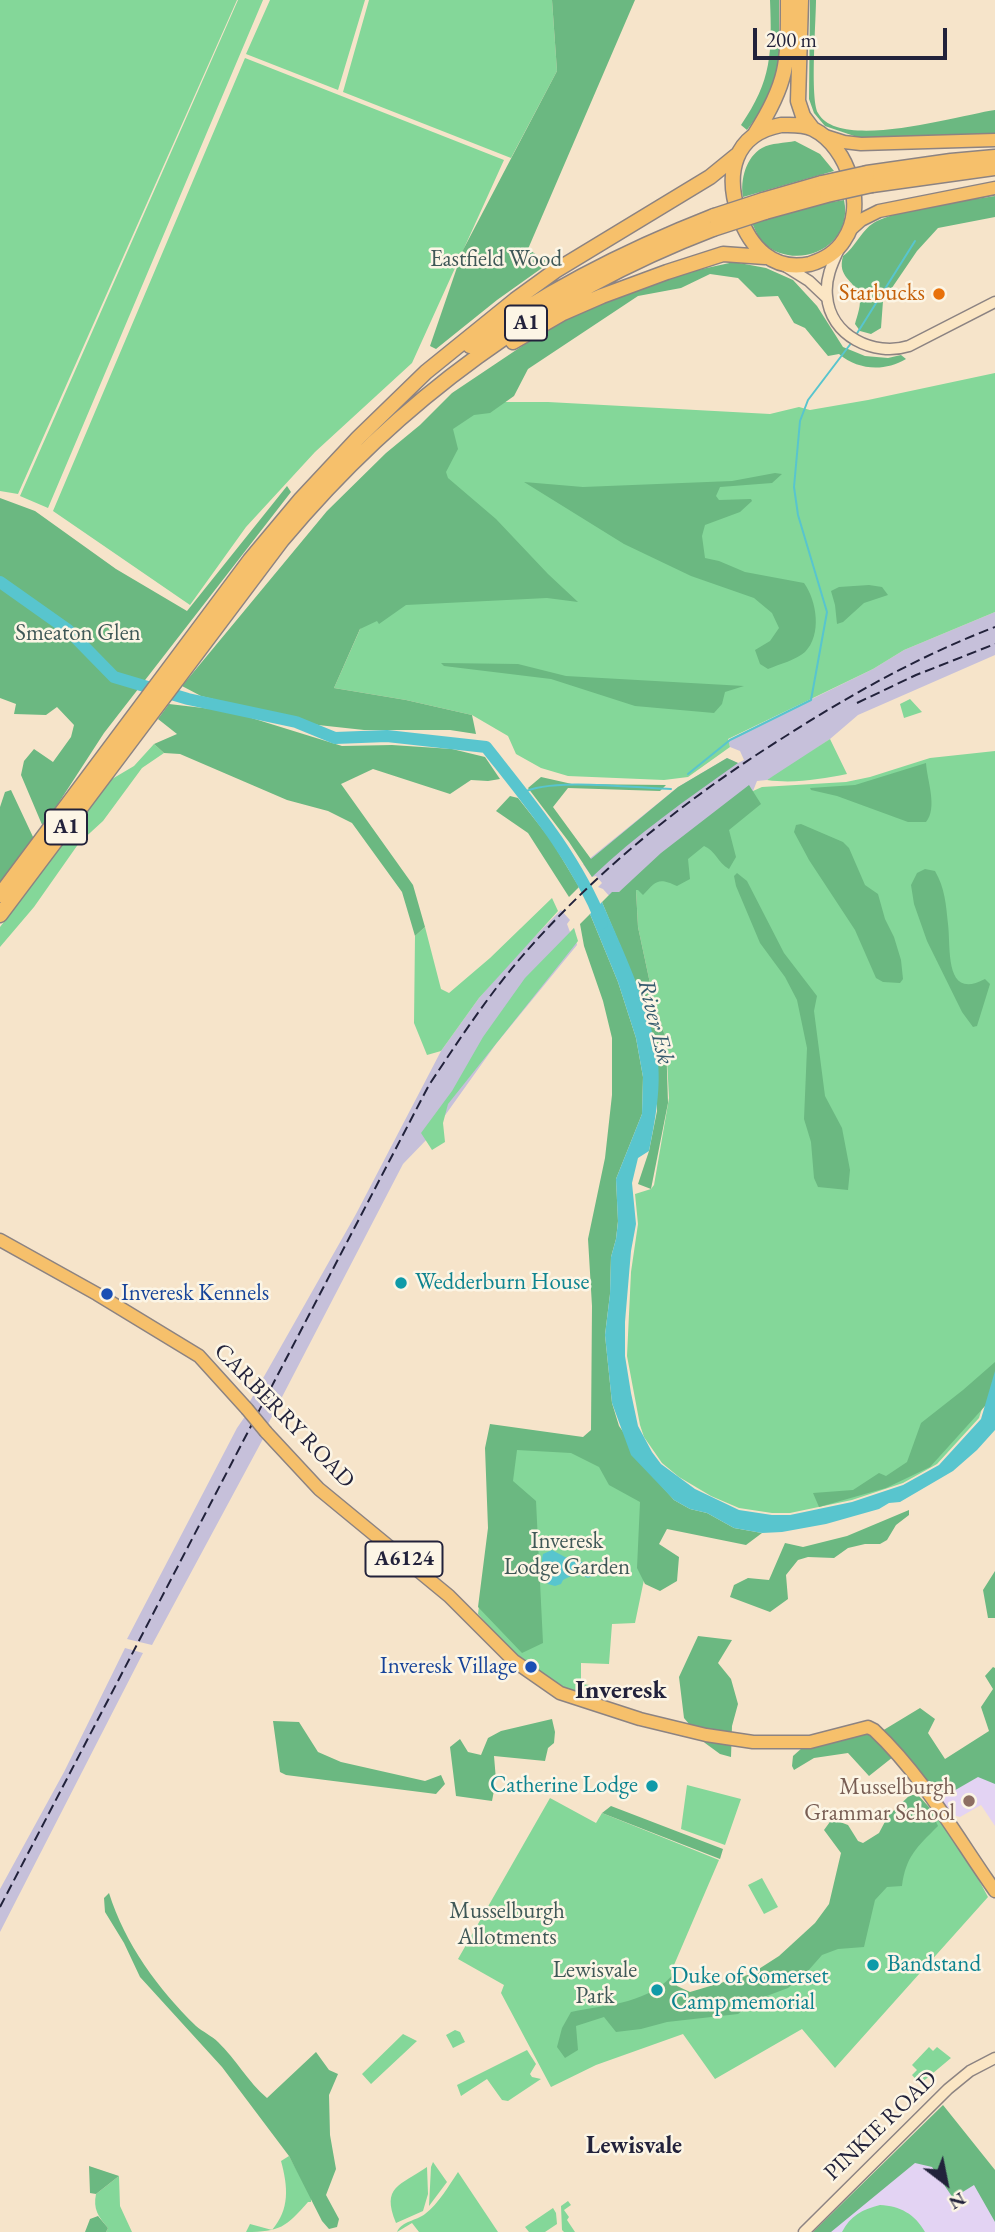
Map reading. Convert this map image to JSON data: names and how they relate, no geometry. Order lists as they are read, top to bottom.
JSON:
{
  "streets": {
    "highway": ["A1"],
    "main road": ["CARBERRY ROAD", "A6124", "PINKIE ROAD"]
  },
  "districts": ["Inveresk", "Lewisvale"],
  "water": ["River Esk"],
  "parks": [
    "Eastfield Wood",
    "Smeaton Glen",
    "Inveresk Lodge Garden",
    "Musselburgh Allotments",
    "Lewisvale Park"
  ],
  "places": [
    "Starbucks",
    "Wedderburn House",
    "Inveresk Kennels",
    "Inveresk Village",
    "Catherine Lodge",
    "Musselburgh Grammar School",
    "Bandstand",
    "Duke of Somerset Camp memorial"
  ],
  "scale_bar": "200 m",
  "north": "bottom right"
}
